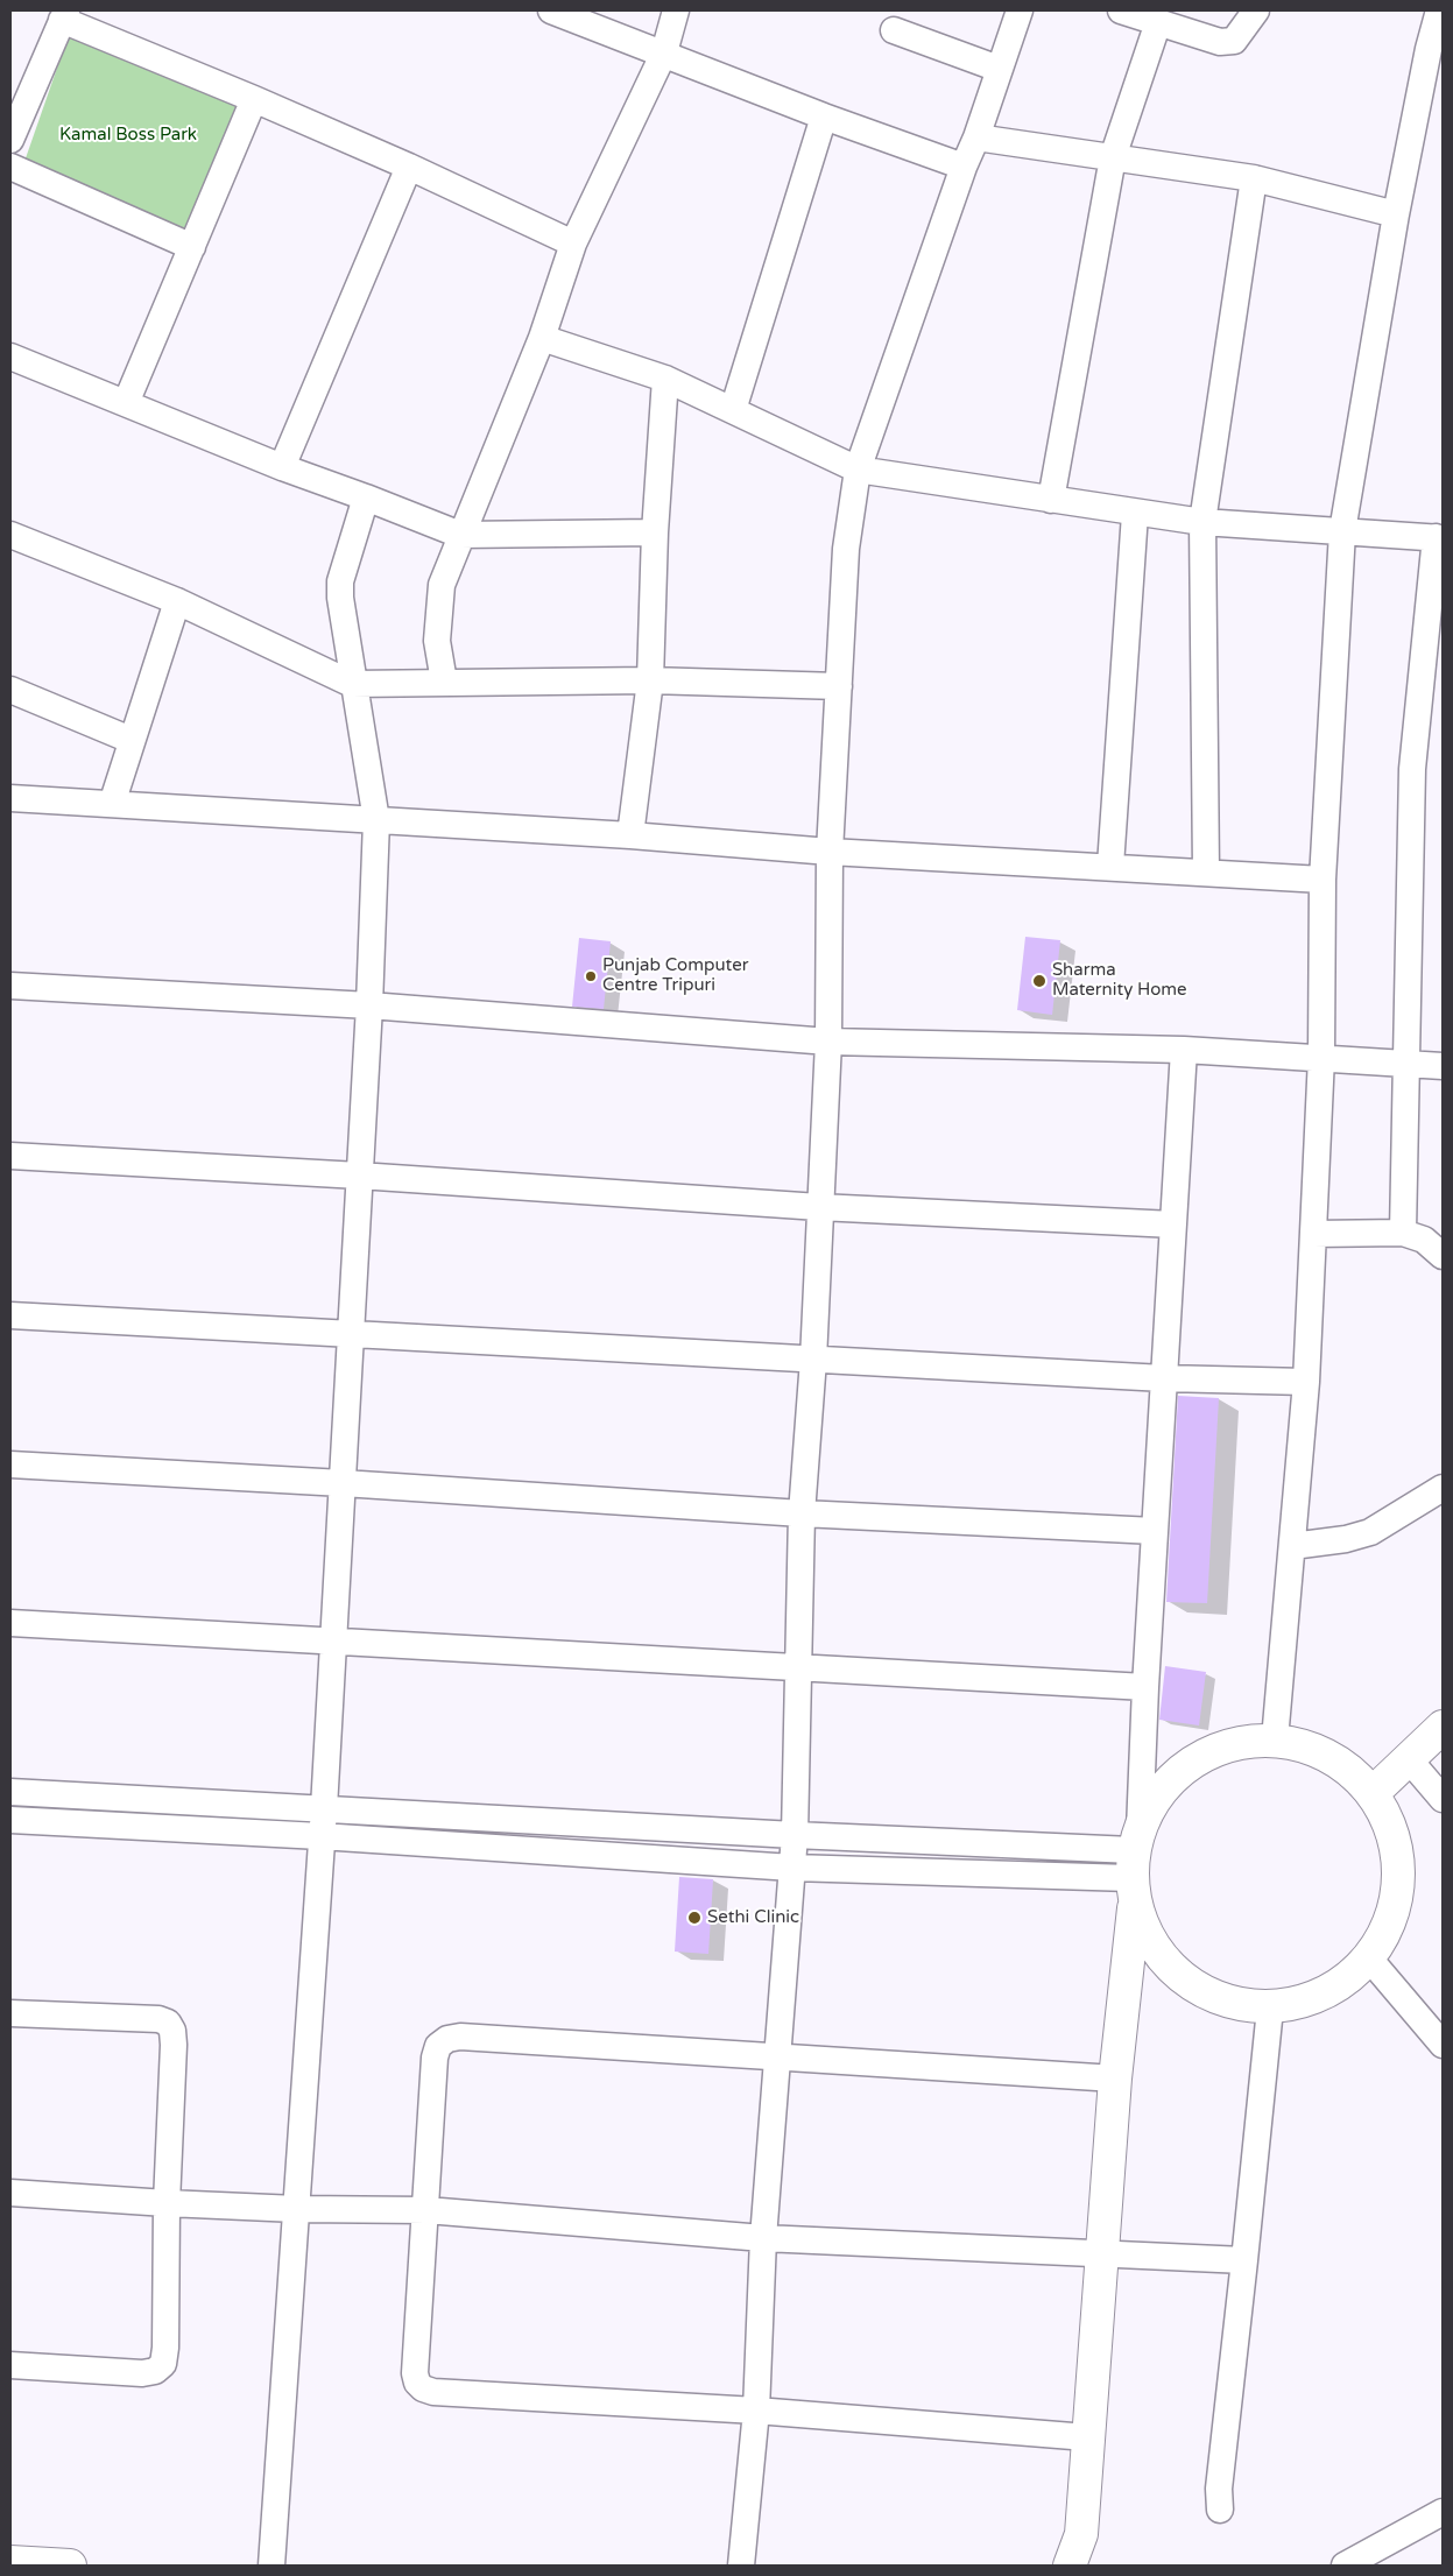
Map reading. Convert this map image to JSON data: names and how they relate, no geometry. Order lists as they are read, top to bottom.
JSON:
{
  "parks": ["Kamal Boss Park"],
  "places": ["Punjab Computer Centre Tripuri", "Sharma Maternity Home", "Sethi Clinic"]
}
